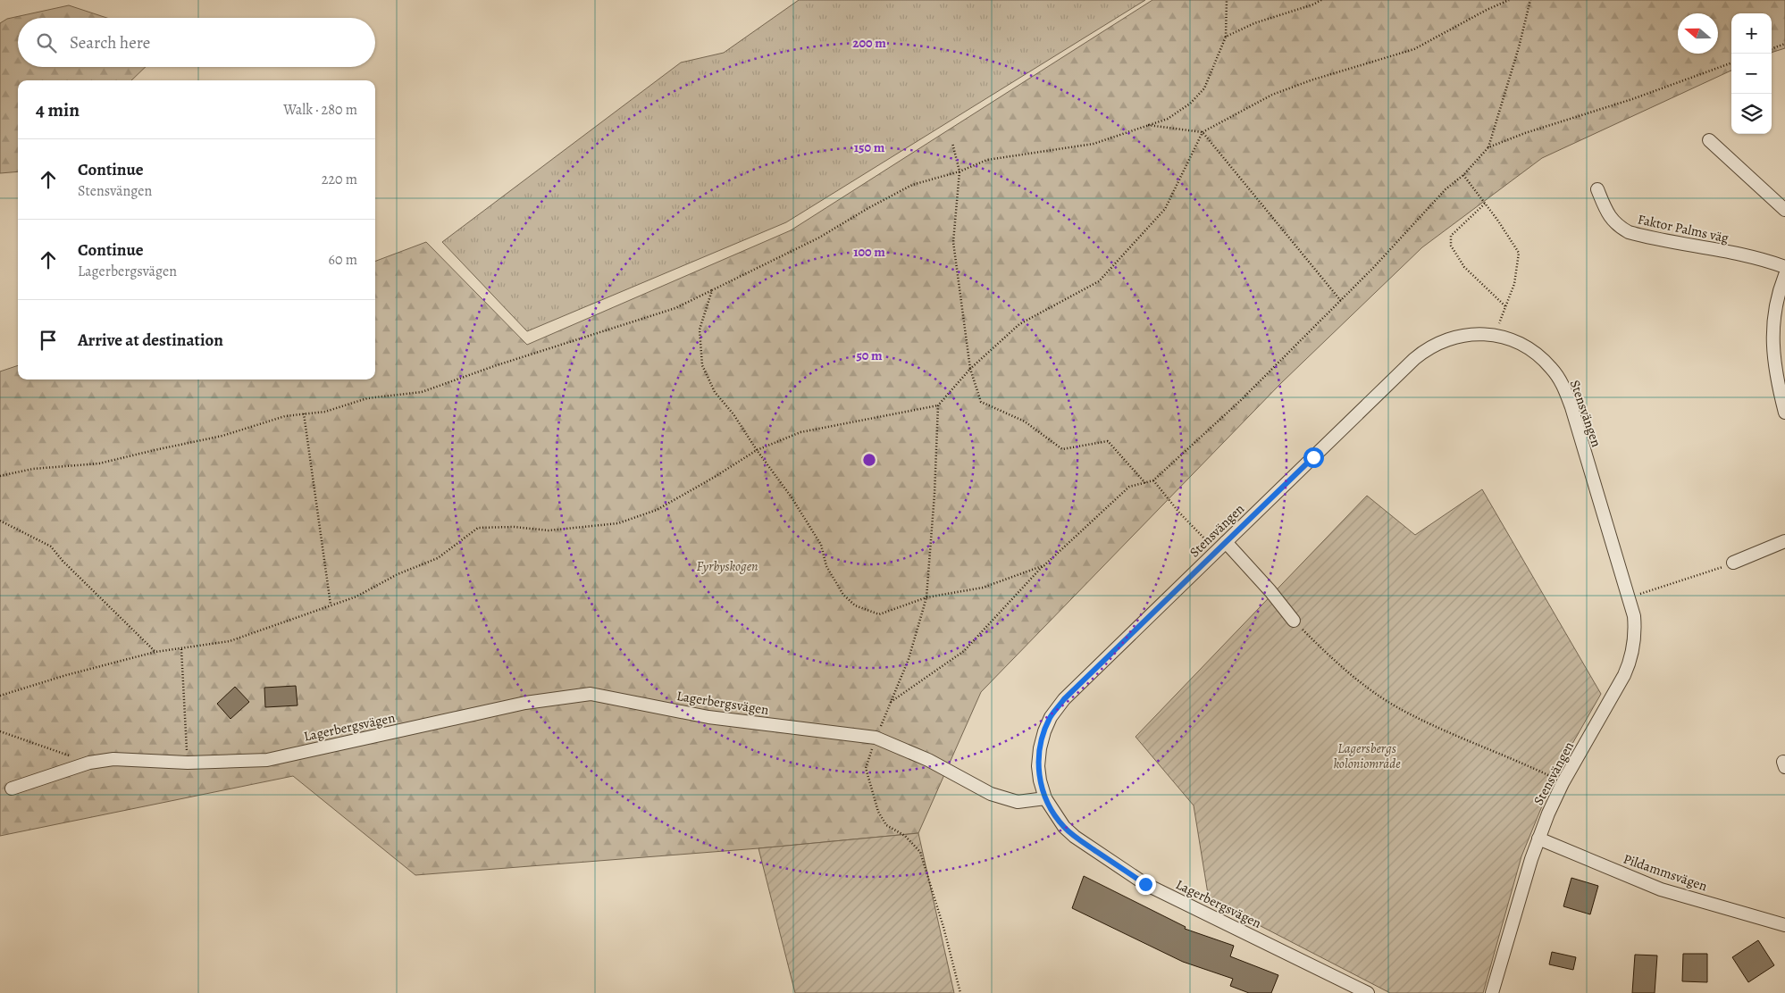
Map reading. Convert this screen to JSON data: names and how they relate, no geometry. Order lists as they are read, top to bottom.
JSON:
{
  "streets": {
    "street": [
      "Faktor Palms väg",
      "Stensvängen",
      "Lagerbergsvägen",
      "Pildammsvägen"
    ]
  },
  "crossings": [
    ["Stensvängen", "Lagerbergsvägen"],
    ["Stensvängen", "Pildammsvägen"]
  ],
  "parks": ["Fyrbyskogen", "Lagersbergs koloniområde"],
  "north": "left",
  "page": {
    "map_buttons": ["+", "−"],
    "search": "Search here",
    "heading": ["4 min", "Walk · 280 m"],
    "list": [
      ["Continue", "Stensvängen", "220 m"],
      ["Continue", "Lagerbergsvägen", "60 m"],
      "Arrive at destination"
    ]
  },
  "rings": [
    "200 m",
    "150 m",
    "100 m",
    "50 m"
  ]
}
